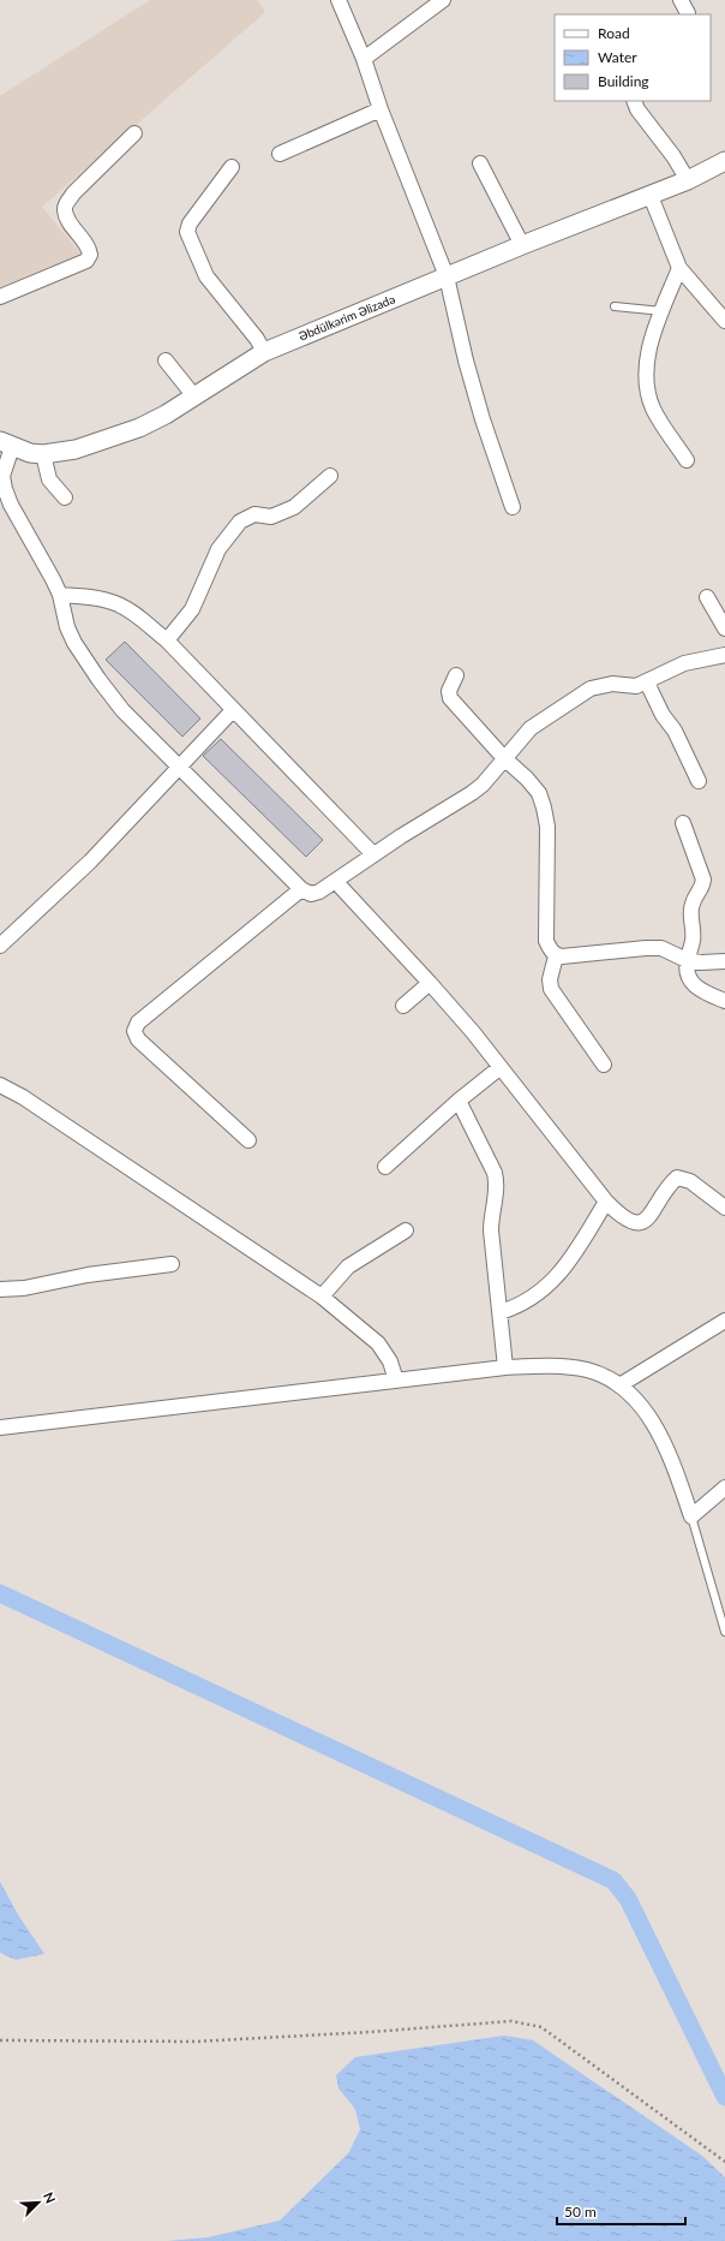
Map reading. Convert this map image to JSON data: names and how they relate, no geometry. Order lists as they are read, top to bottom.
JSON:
{
  "streets": {
    "street": ["Əbdülkərim Əlizadə"]
  },
  "legend": ["Road", "Water", "Building"],
  "scale_bar": "50 m",
  "north": "top right"
}
